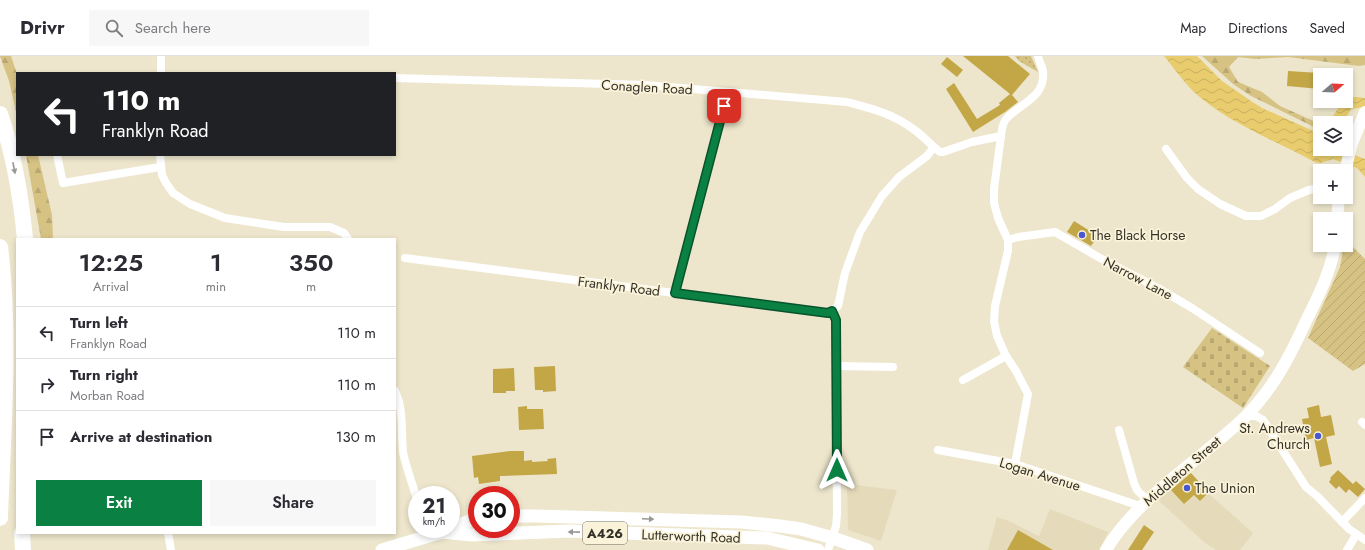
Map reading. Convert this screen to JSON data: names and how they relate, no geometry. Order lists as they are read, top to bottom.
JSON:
{
  "streets": {
    "main road": ["A426", "Lutterworth Road"],
    "street": [
      "Conaglen Road",
      "Narrow Lane",
      "Franklyn Road",
      "Middleton Street",
      "Logan Avenue"
    ]
  },
  "crossings": [
    ["Middleton Street", "Logan Avenue"]
  ],
  "places": ["The Black Horse", "St. Andrews Church", "The Union"],
  "north": "right",
  "page": {
    "header": "Drivr",
    "search": "Search here",
    "nav": ["Map", "Directions", "Saved"],
    "map_buttons": ["+", "−"],
    "turn": ["110 m", "Franklyn Road"],
    "eta": [
      "12:25",
      "Arrival",
      "1",
      "min",
      "350",
      "m"
    ],
    "list": [
      {
        "name": "Turn left",
        "note": "Franklyn Road",
        "value": "110 m"
      },
      {
        "name": "Turn right",
        "note": "Morban Road",
        "value": "110 m"
      },
      {
        "name": "Arrive at destination",
        "value": "130 m"
      }
    ],
    "buttons": ["Exit", "Share"],
    "speed": "21 km/h",
    "limit": "30"
  }
}
